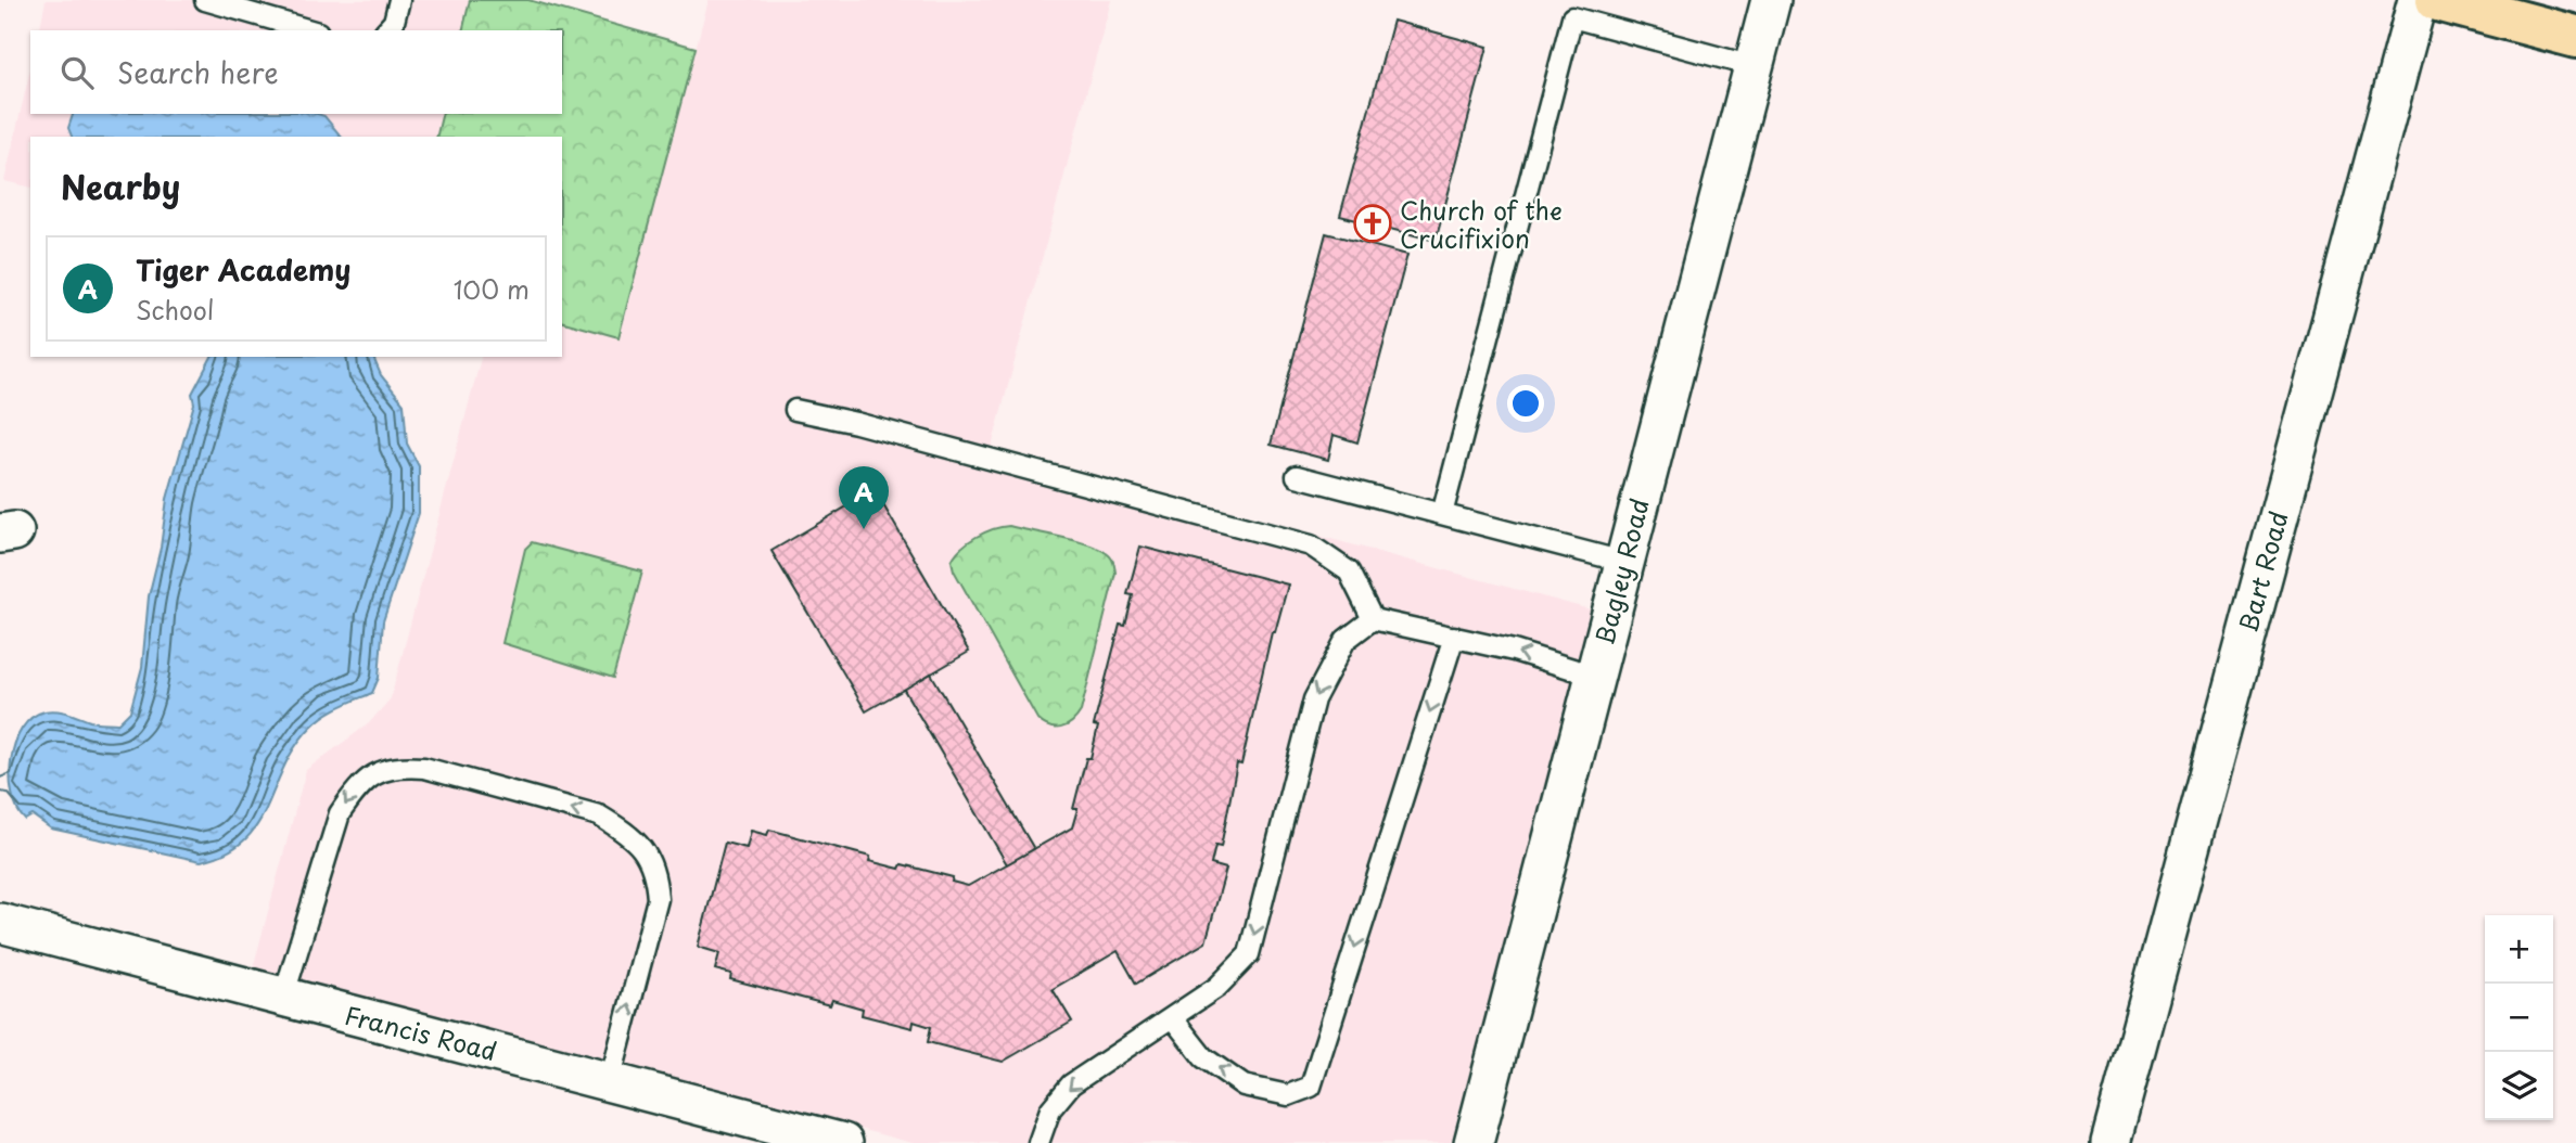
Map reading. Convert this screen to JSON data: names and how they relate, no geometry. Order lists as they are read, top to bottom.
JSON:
{
  "streets": {
    "street": ["Bagley Road", "Bart Road", "Francis Road"]
  },
  "places": {
    "church": ["Church of the Crucifixion"]
  },
  "page": {
    "search": "Search here",
    "heading": "Nearby",
    "list": [
      {
        "mark": "A",
        "name": "Tiger Academy",
        "note": "School",
        "value": "100 m"
      }
    ],
    "pins": "A",
    "map_buttons": ["+", "−"]
  }
}
